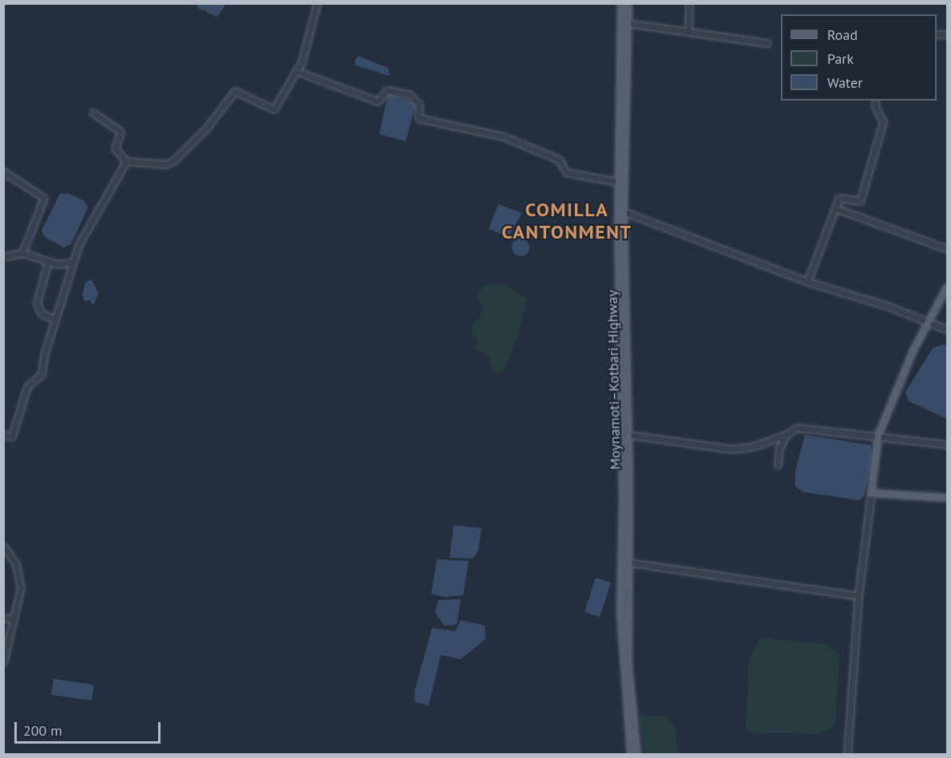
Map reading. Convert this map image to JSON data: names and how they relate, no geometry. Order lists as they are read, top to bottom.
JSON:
{
  "streets": {
    "main road": ["Moynamoti–Kotbari Highway"]
  },
  "districts": ["COMILLA CANTONMENT"],
  "legend": ["Road", "Park", "Water"],
  "scale_bar": "200 m"
}
